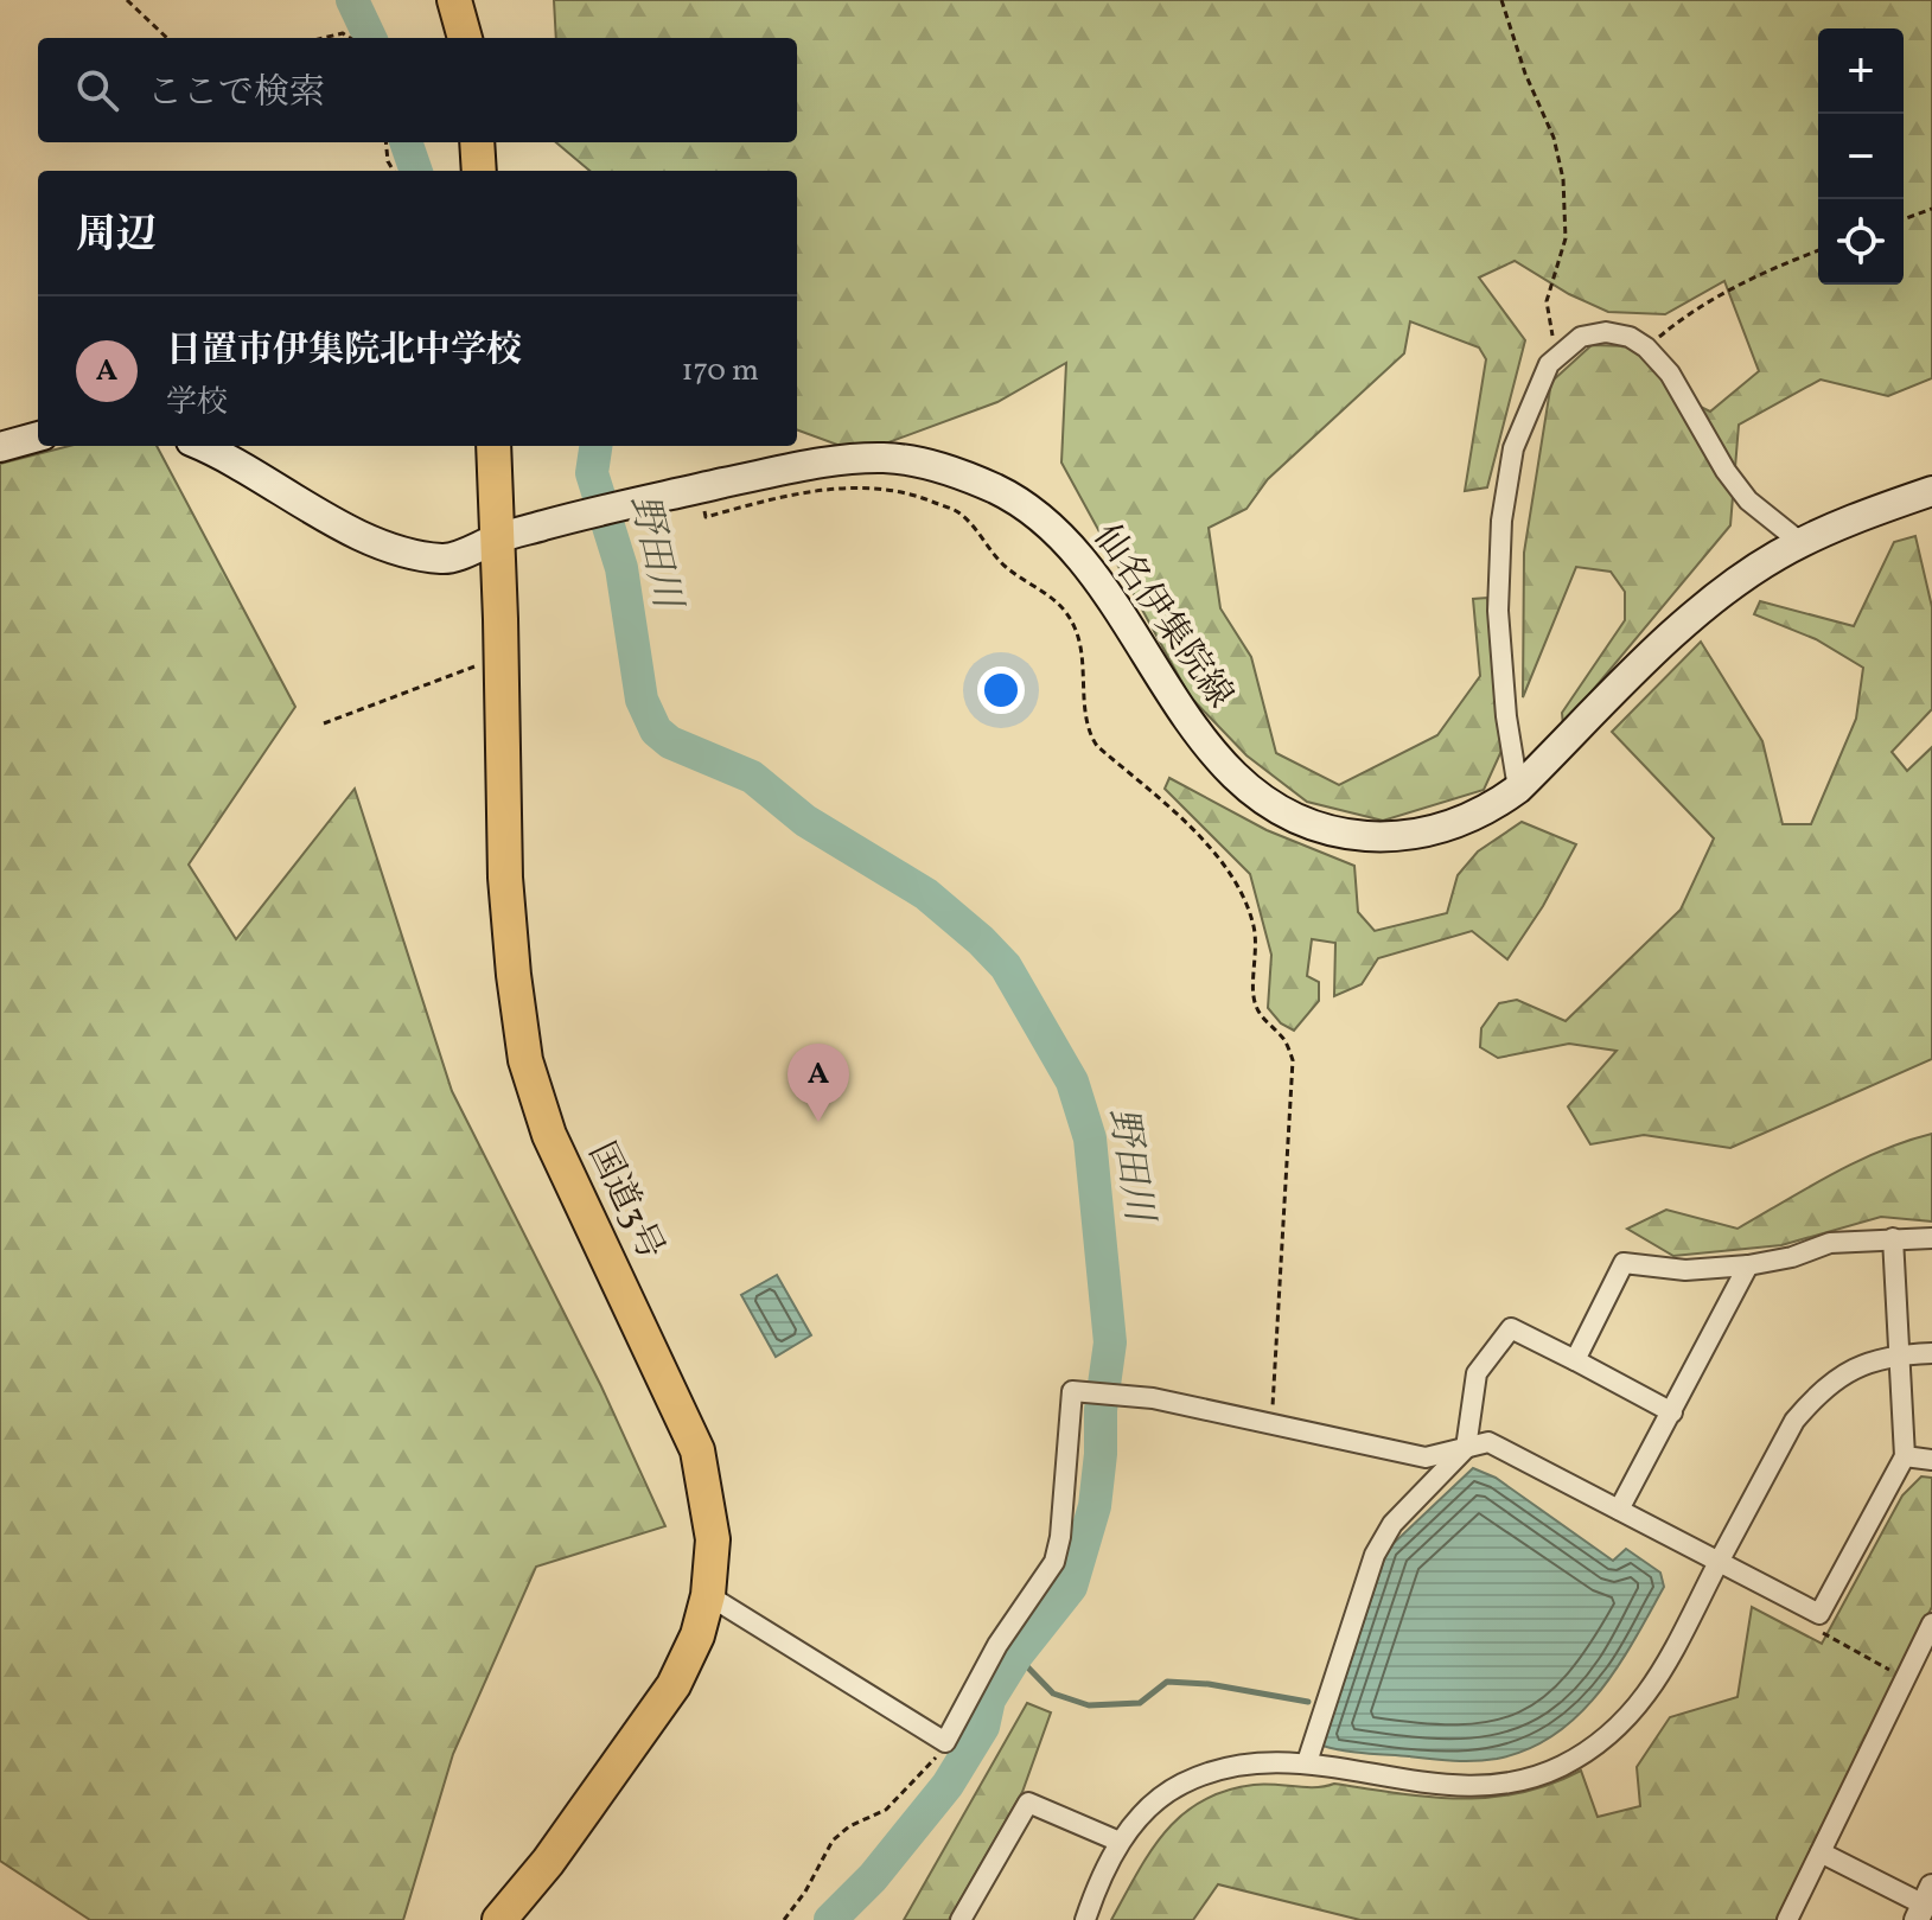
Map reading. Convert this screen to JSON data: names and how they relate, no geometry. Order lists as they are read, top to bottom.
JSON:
{
  "streets": {
    "highway": ["国道3号"],
    "main road": ["仙名伊集院線"]
  },
  "crossings": [
    ["仙名伊集院線", "国道3号"]
  ],
  "water": ["野田川"],
  "page": {
    "map_buttons": ["+", "−"],
    "search": "ここで検索",
    "heading": "周辺",
    "list": [
      {
        "mark": "A",
        "name": "日置市伊集院北中学校",
        "note": "学校",
        "value": "170 m"
      }
    ],
    "pins": "A"
  }
}
